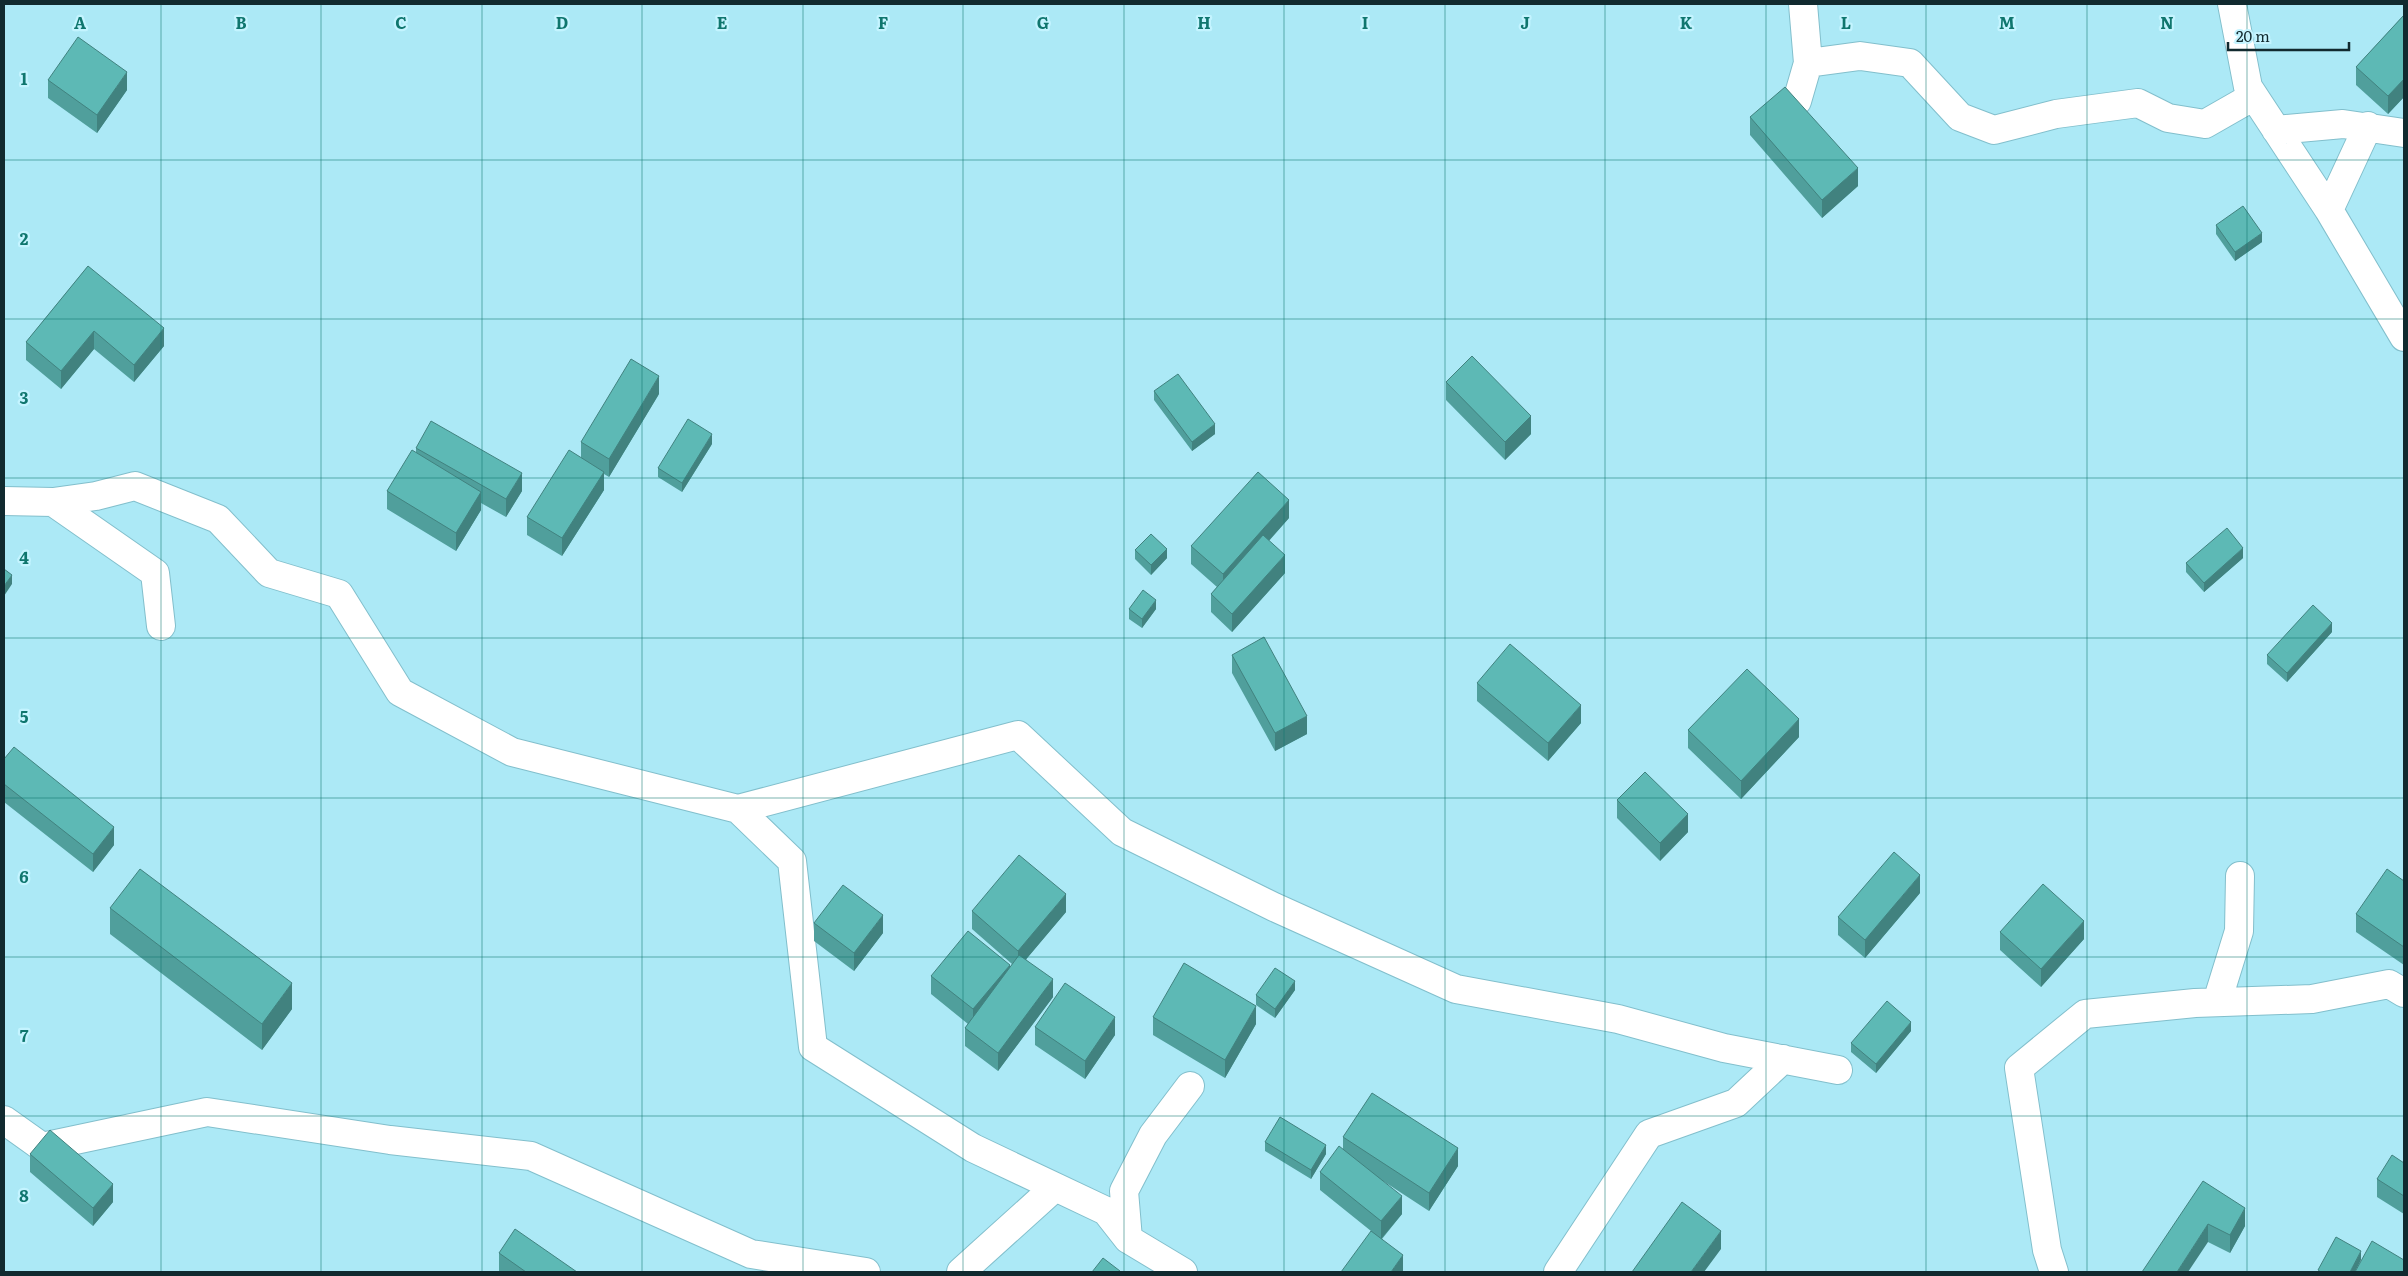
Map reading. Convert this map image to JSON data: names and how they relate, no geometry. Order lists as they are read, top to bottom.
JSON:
{
  "scale_bar": "20 m",
  "grid": {
    "columns": [
      "A",
      "B",
      "C",
      "D",
      "E",
      "F",
      "G",
      "H",
      "I",
      "J",
      "K",
      "L",
      "M",
      "N"
    ],
    "rows": [
      "1",
      "2",
      "3",
      "4",
      "5",
      "6",
      "7",
      "8"
    ]
  }
}
